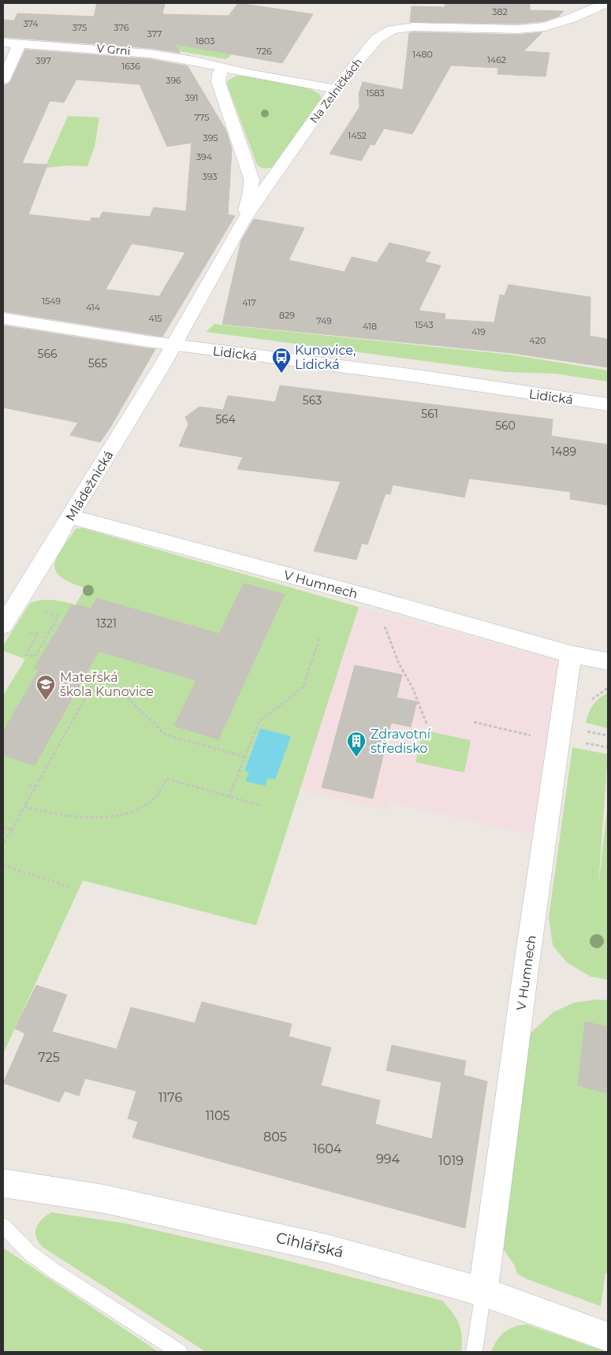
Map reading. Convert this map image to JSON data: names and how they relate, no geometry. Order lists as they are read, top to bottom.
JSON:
{
  "streets": {
    "street": [
      "V Grni",
      "Na Zelničkách",
      "Lidická",
      "Mládežnická",
      "V Humnech",
      "Cihlářská"
    ]
  },
  "crossings": [
    ["V Grni", "Na Zelničkách"],
    ["Na Zelničkách", "Lidická"],
    ["Na Zelničkách", "Mládežnická"],
    ["Lidická", "Mládežnická"],
    ["Mládežnická", "V Humnech"],
    ["V Humnech", "Cihlářská"]
  ],
  "places": {
    "bus stop": ["Kunovice, Lidická"],
    "school or university": ["Mateřská škola Kunovice"],
    "building": ["Zdravotní středisko"]
  },
  "house_numbers": [
    "382",
    "374",
    "375",
    "376",
    "377",
    "1803",
    "726",
    "1480",
    "1462",
    "397",
    "1636",
    "396",
    "1583",
    "391",
    "775",
    "1452",
    "395",
    "394",
    "393",
    "1549",
    "417",
    "414",
    "829",
    "415",
    "749",
    "1543",
    "418",
    "419",
    "420",
    "566",
    "565",
    "563",
    "561",
    "564",
    "560",
    "1489",
    "1321",
    "725",
    "1176",
    "1105",
    "805",
    "1604",
    "994",
    "1019"
  ]
}
